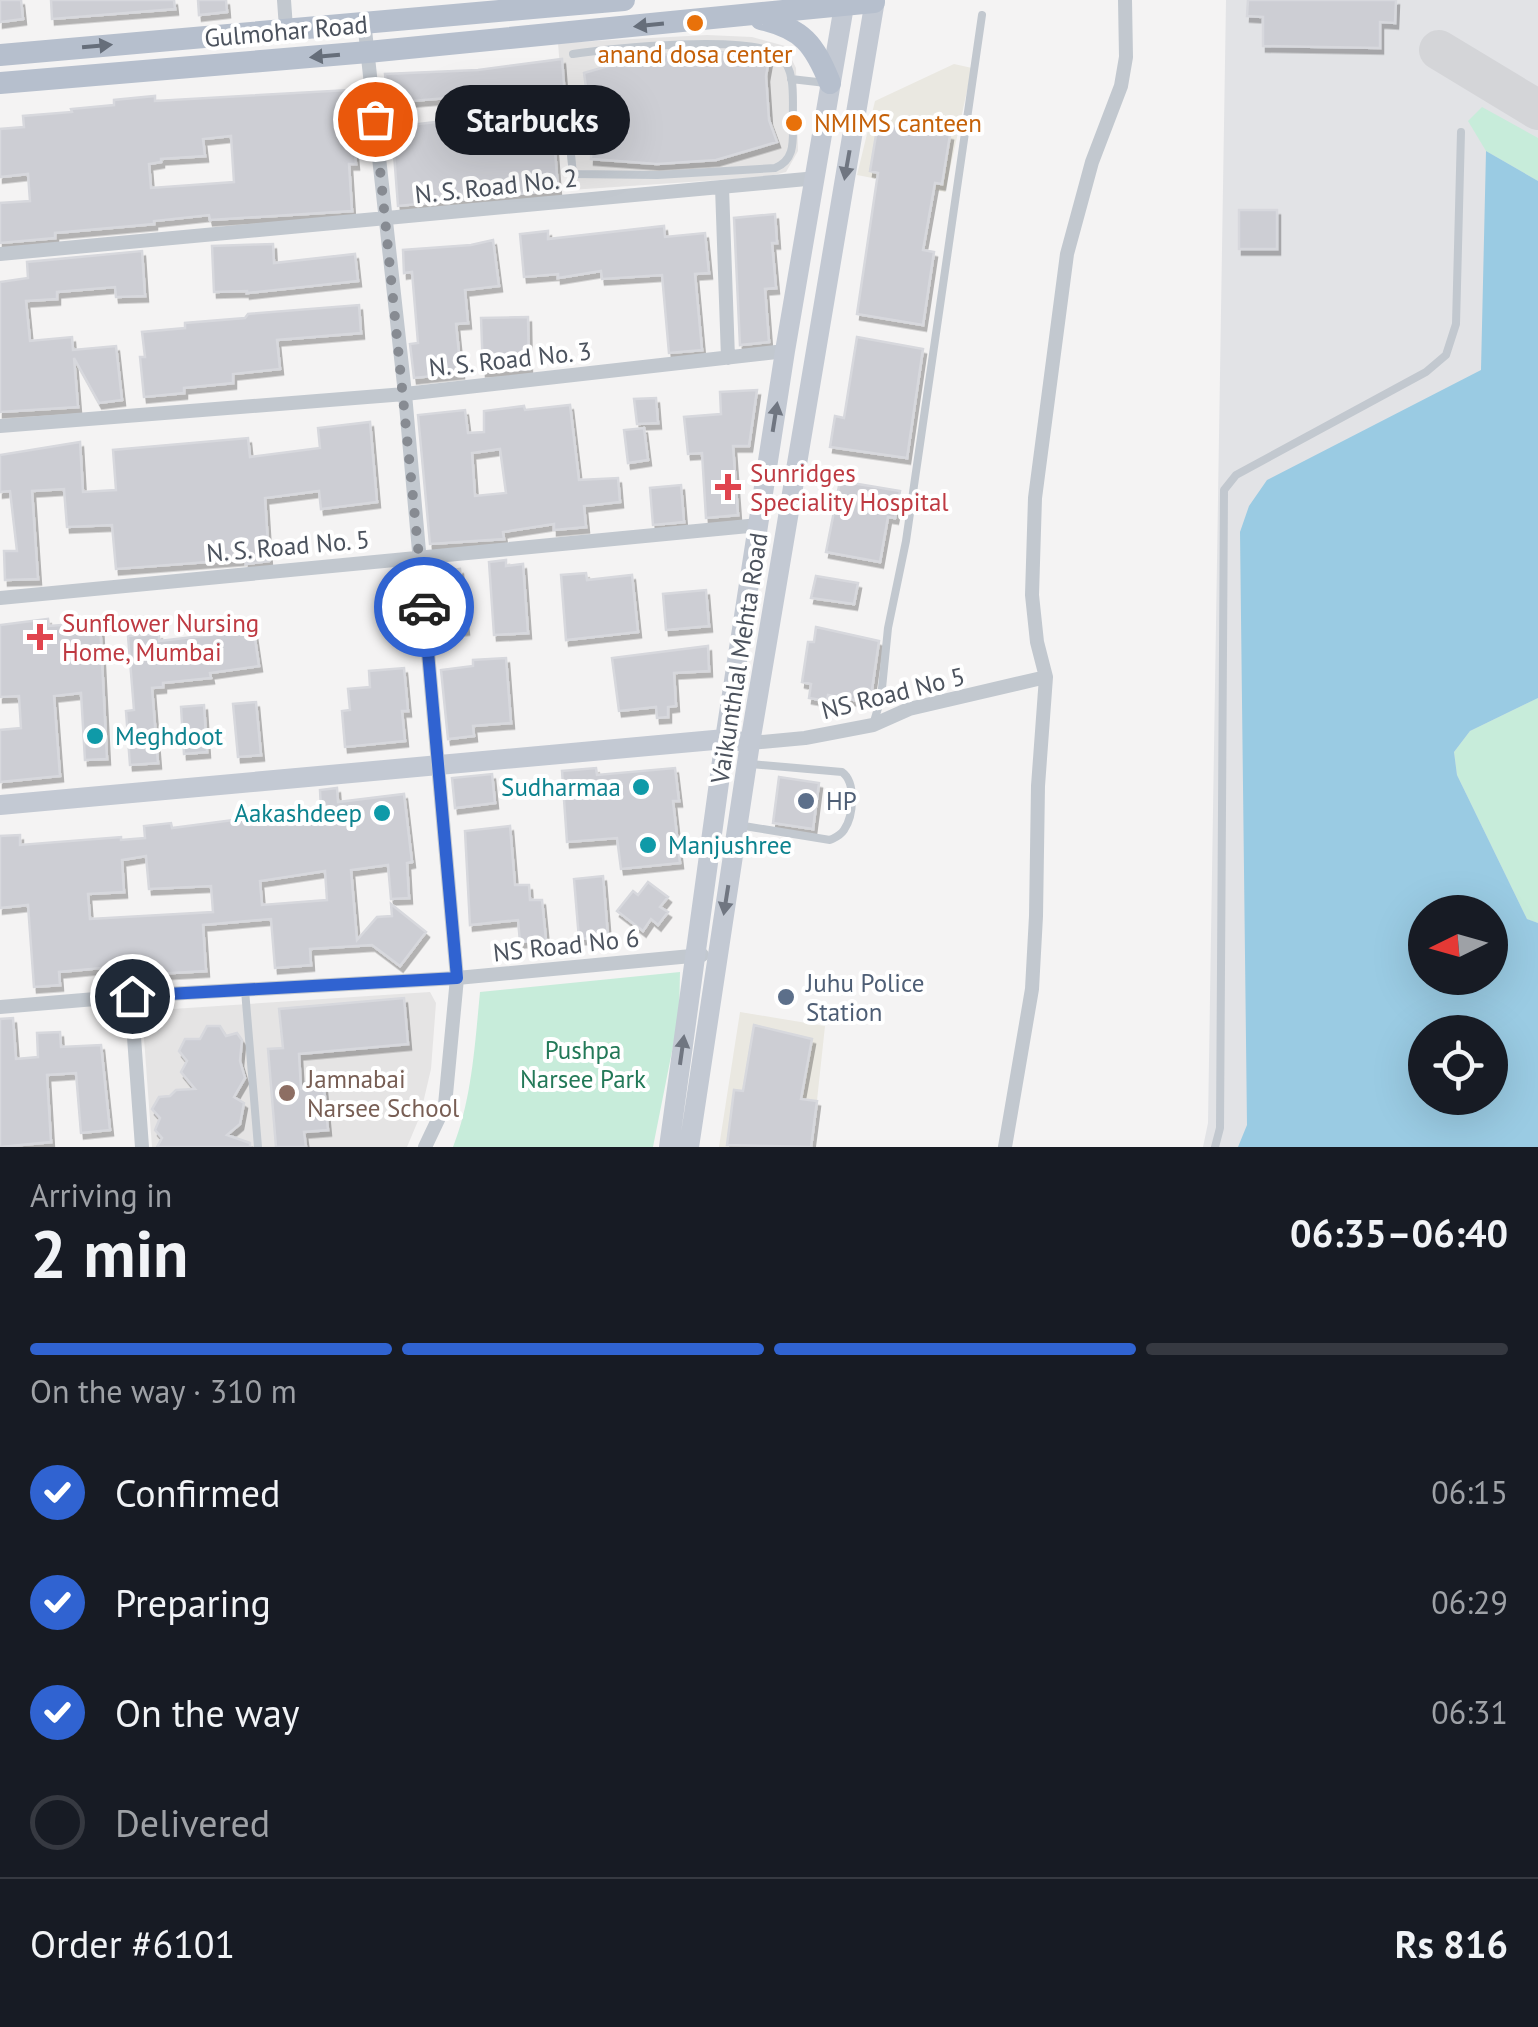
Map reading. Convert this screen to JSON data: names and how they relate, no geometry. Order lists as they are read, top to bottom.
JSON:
{
  "streets": {
    "main road": ["Gulmohar Road", "Vaikunthlal Mehta Road"],
    "street": [
      "N. S. Road No. 2",
      "N. S. Road No. 3",
      "N. S. Road No. 5",
      "NS Road No 5",
      "NS Road No 6"
    ]
  },
  "crossings": [
    ["Gulmohar Road", "Vaikunthlal Mehta Road"],
    ["N. S. Road No. 2", "Vaikunthlal Mehta Road"],
    ["N. S. Road No. 3", "Vaikunthlal Mehta Road"],
    ["N. S. Road No. 5", "Vaikunthlal Mehta Road"],
    ["Vaikunthlal Mehta Road", "NS Road No 5"],
    ["Vaikunthlal Mehta Road", "NS Road No 6"]
  ],
  "parks": ["Pushpa Narsee Park"],
  "places": {
    "other": [
      "anand dosa center",
      "Starbucks",
      "NMIMS canteen",
      "Meghdoot",
      "Sudharmaa",
      "HP",
      "Aakashdeep",
      "Manjushree",
      "Juhu Police Station",
      "Jamnabai Narsee School"
    ],
    "health": ["Sunridges Speciality Hospital", "Sunflower Nursing Home, Mumbai"]
  },
  "north": "left",
  "page": {
    "bubble": "Starbucks",
    "heading": ["2 min", "Arriving in", "06:35–06:40"],
    "panel": ["Order #6101", "Rs 816"],
    "bar": "On the way · 310 m",
    "list": [
      ["Confirmed", "06:15"],
      ["Preparing", "06:29"],
      ["On the way", "06:31"],
      "Delivered"
    ]
  }
}
